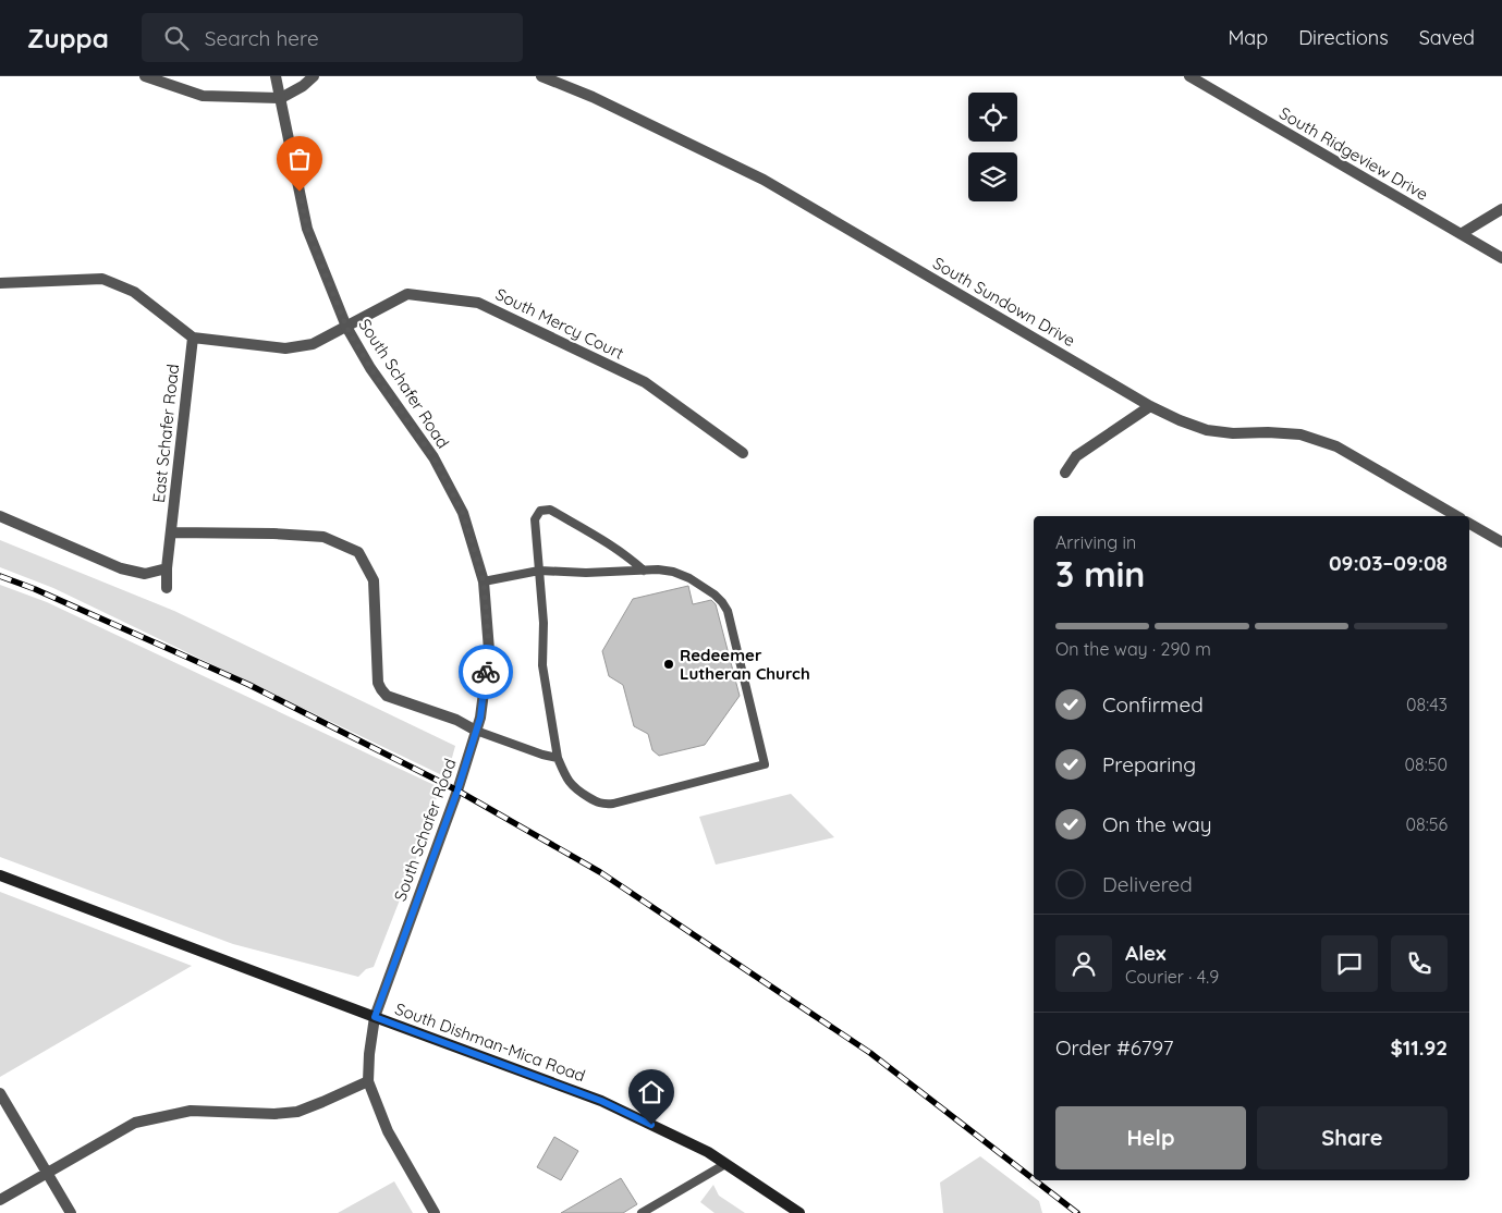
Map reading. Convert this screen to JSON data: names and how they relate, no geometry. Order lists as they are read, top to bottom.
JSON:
{
  "streets": {
    "main road": ["South Dishman-Mica Road"],
    "street": [
      "South Ridgeview Drive",
      "South Sundown Drive",
      "South Mercy Court",
      "South Schafer Road",
      "East Schafer Road"
    ]
  },
  "crossings": [
    ["South Mercy Court", "South Schafer Road"],
    ["South Mercy Court", "East Schafer Road"],
    ["South Schafer Road", "South Dishman-Mica Road"]
  ],
  "places": ["Redeemer Lutheran Church"],
  "page": {
    "header": "Zuppa",
    "search": "Search here",
    "nav": ["Map", "Directions", "Saved"],
    "heading": ["3 min", "Arriving in", "09:03–09:08"],
    "panel": [
      "Alex",
      "Courier · 4.9",
      "Order #6797",
      "$11.92"
    ],
    "bar": "On the way · 290 m",
    "list": [
      ["Confirmed", "08:43"],
      ["Preparing", "08:50"],
      ["On the way", "08:56"],
      "Delivered"
    ],
    "buttons": ["Help", "Share"]
  }
}
